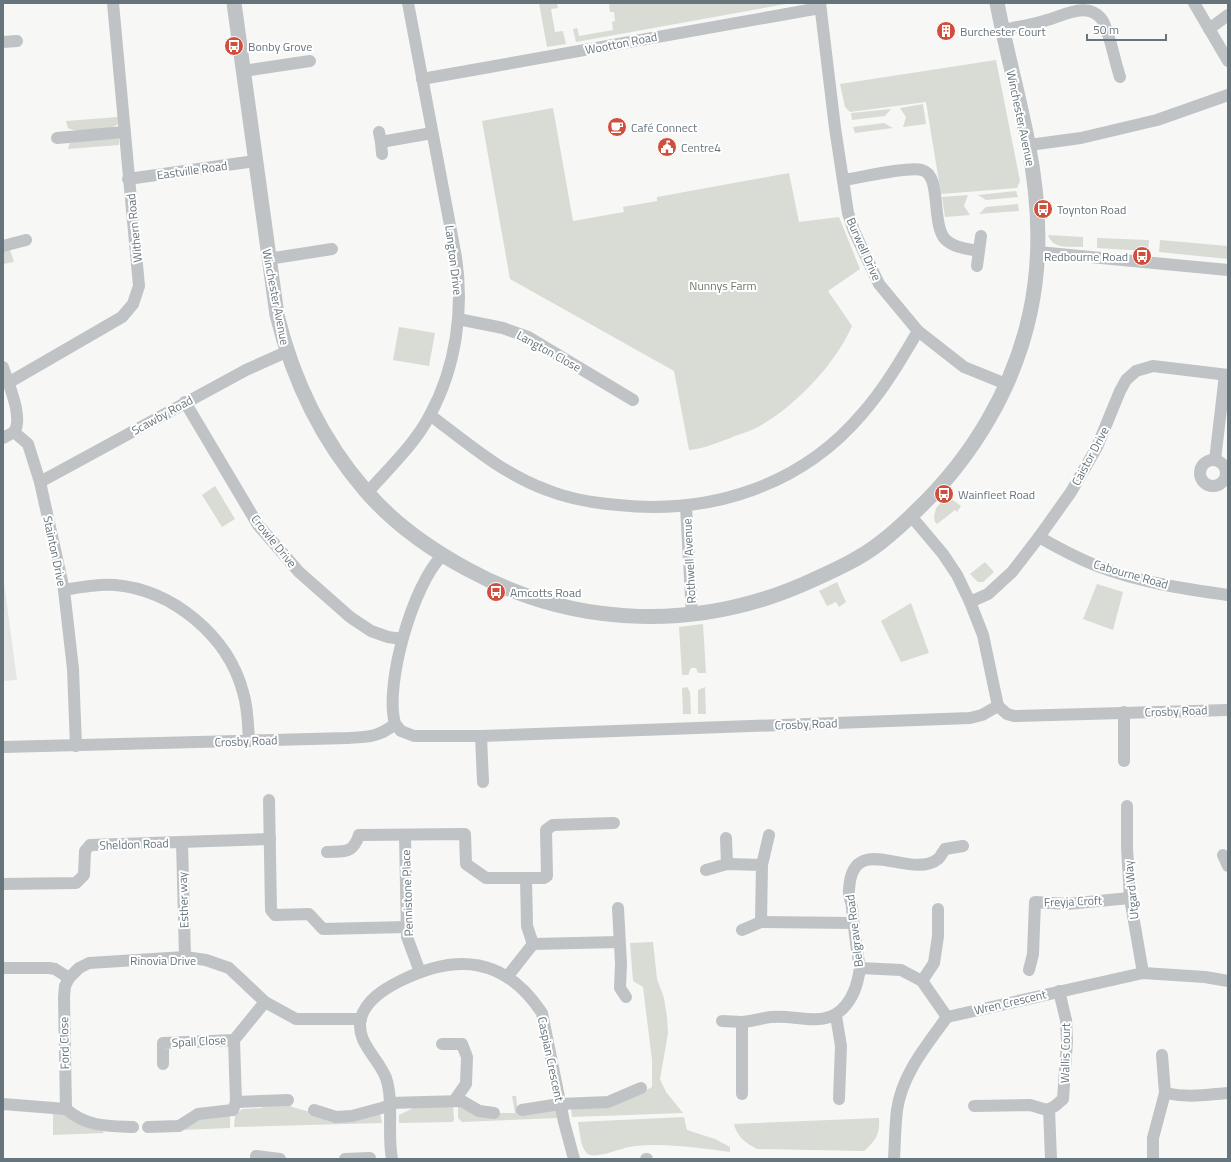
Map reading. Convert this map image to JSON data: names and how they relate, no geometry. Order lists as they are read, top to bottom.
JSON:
{
  "streets": {
    "street": [
      "Wootton Road",
      "Winchester Avenue",
      "Eastville Road",
      "Withern Road",
      "Burwell Drive",
      "Langton Drive",
      "Langton Close",
      "Scawby Road",
      "Caistor Drive",
      "Crowle Drive",
      "Stainton Drive",
      "Rothwell Avenue",
      "Cabourne Road",
      "Crosby Road",
      "Sheldon Road",
      "Utgard Way",
      "Pennistone Place",
      "Esther way",
      "Freyja Croft",
      "Belgrave Road",
      "Rinovia Drive",
      "Wren Crescent",
      "Spall Close",
      "Ford Close",
      "Wallis Court",
      "Caspian Crescent"
    ]
  },
  "crossings": [
    ["Wootton Road", "Burwell Drive"],
    ["Wootton Road", "Langton Drive"],
    ["Winchester Avenue", "Eastville Road"],
    ["Winchester Avenue", "Burwell Drive"],
    ["Winchester Avenue", "Langton Drive"],
    ["Winchester Avenue", "Scawby Road"],
    ["Winchester Avenue", "Rothwell Avenue"],
    ["Eastville Road", "Withern Road"],
    ["Langton Drive", "Langton Close"],
    ["Scawby Road", "Crowle Drive"],
    ["Scawby Road", "Stainton Drive"],
    ["Caistor Drive", "Cabourne Road"],
    ["Stainton Drive", "Crosby Road"],
    ["Sheldon Road", "Esther way"],
    ["Utgard Way", "Freyja Croft"],
    ["Utgard Way", "Wren Crescent"],
    ["Pennistone Place", "Caspian Crescent"],
    ["Esther way", "Rinovia Drive"],
    ["Rinovia Drive", "Spall Close"],
    ["Rinovia Drive", "Ford Close"],
    ["Rinovia Drive", "Caspian Crescent"],
    ["Wren Crescent", "Wallis Court"]
  ],
  "parks": ["Nunnys Farm"],
  "places": {
    "building": ["Burchester Court"],
    "bus stop": [
      "Bonby Grove",
      "Toynton Road",
      "Redbourne Road",
      "Wainfleet Road",
      "Amcotts Road"
    ],
    "cafe": ["Café Connect"],
    "public building": ["Centre4"]
  },
  "scale_bar": "50 m"
}
